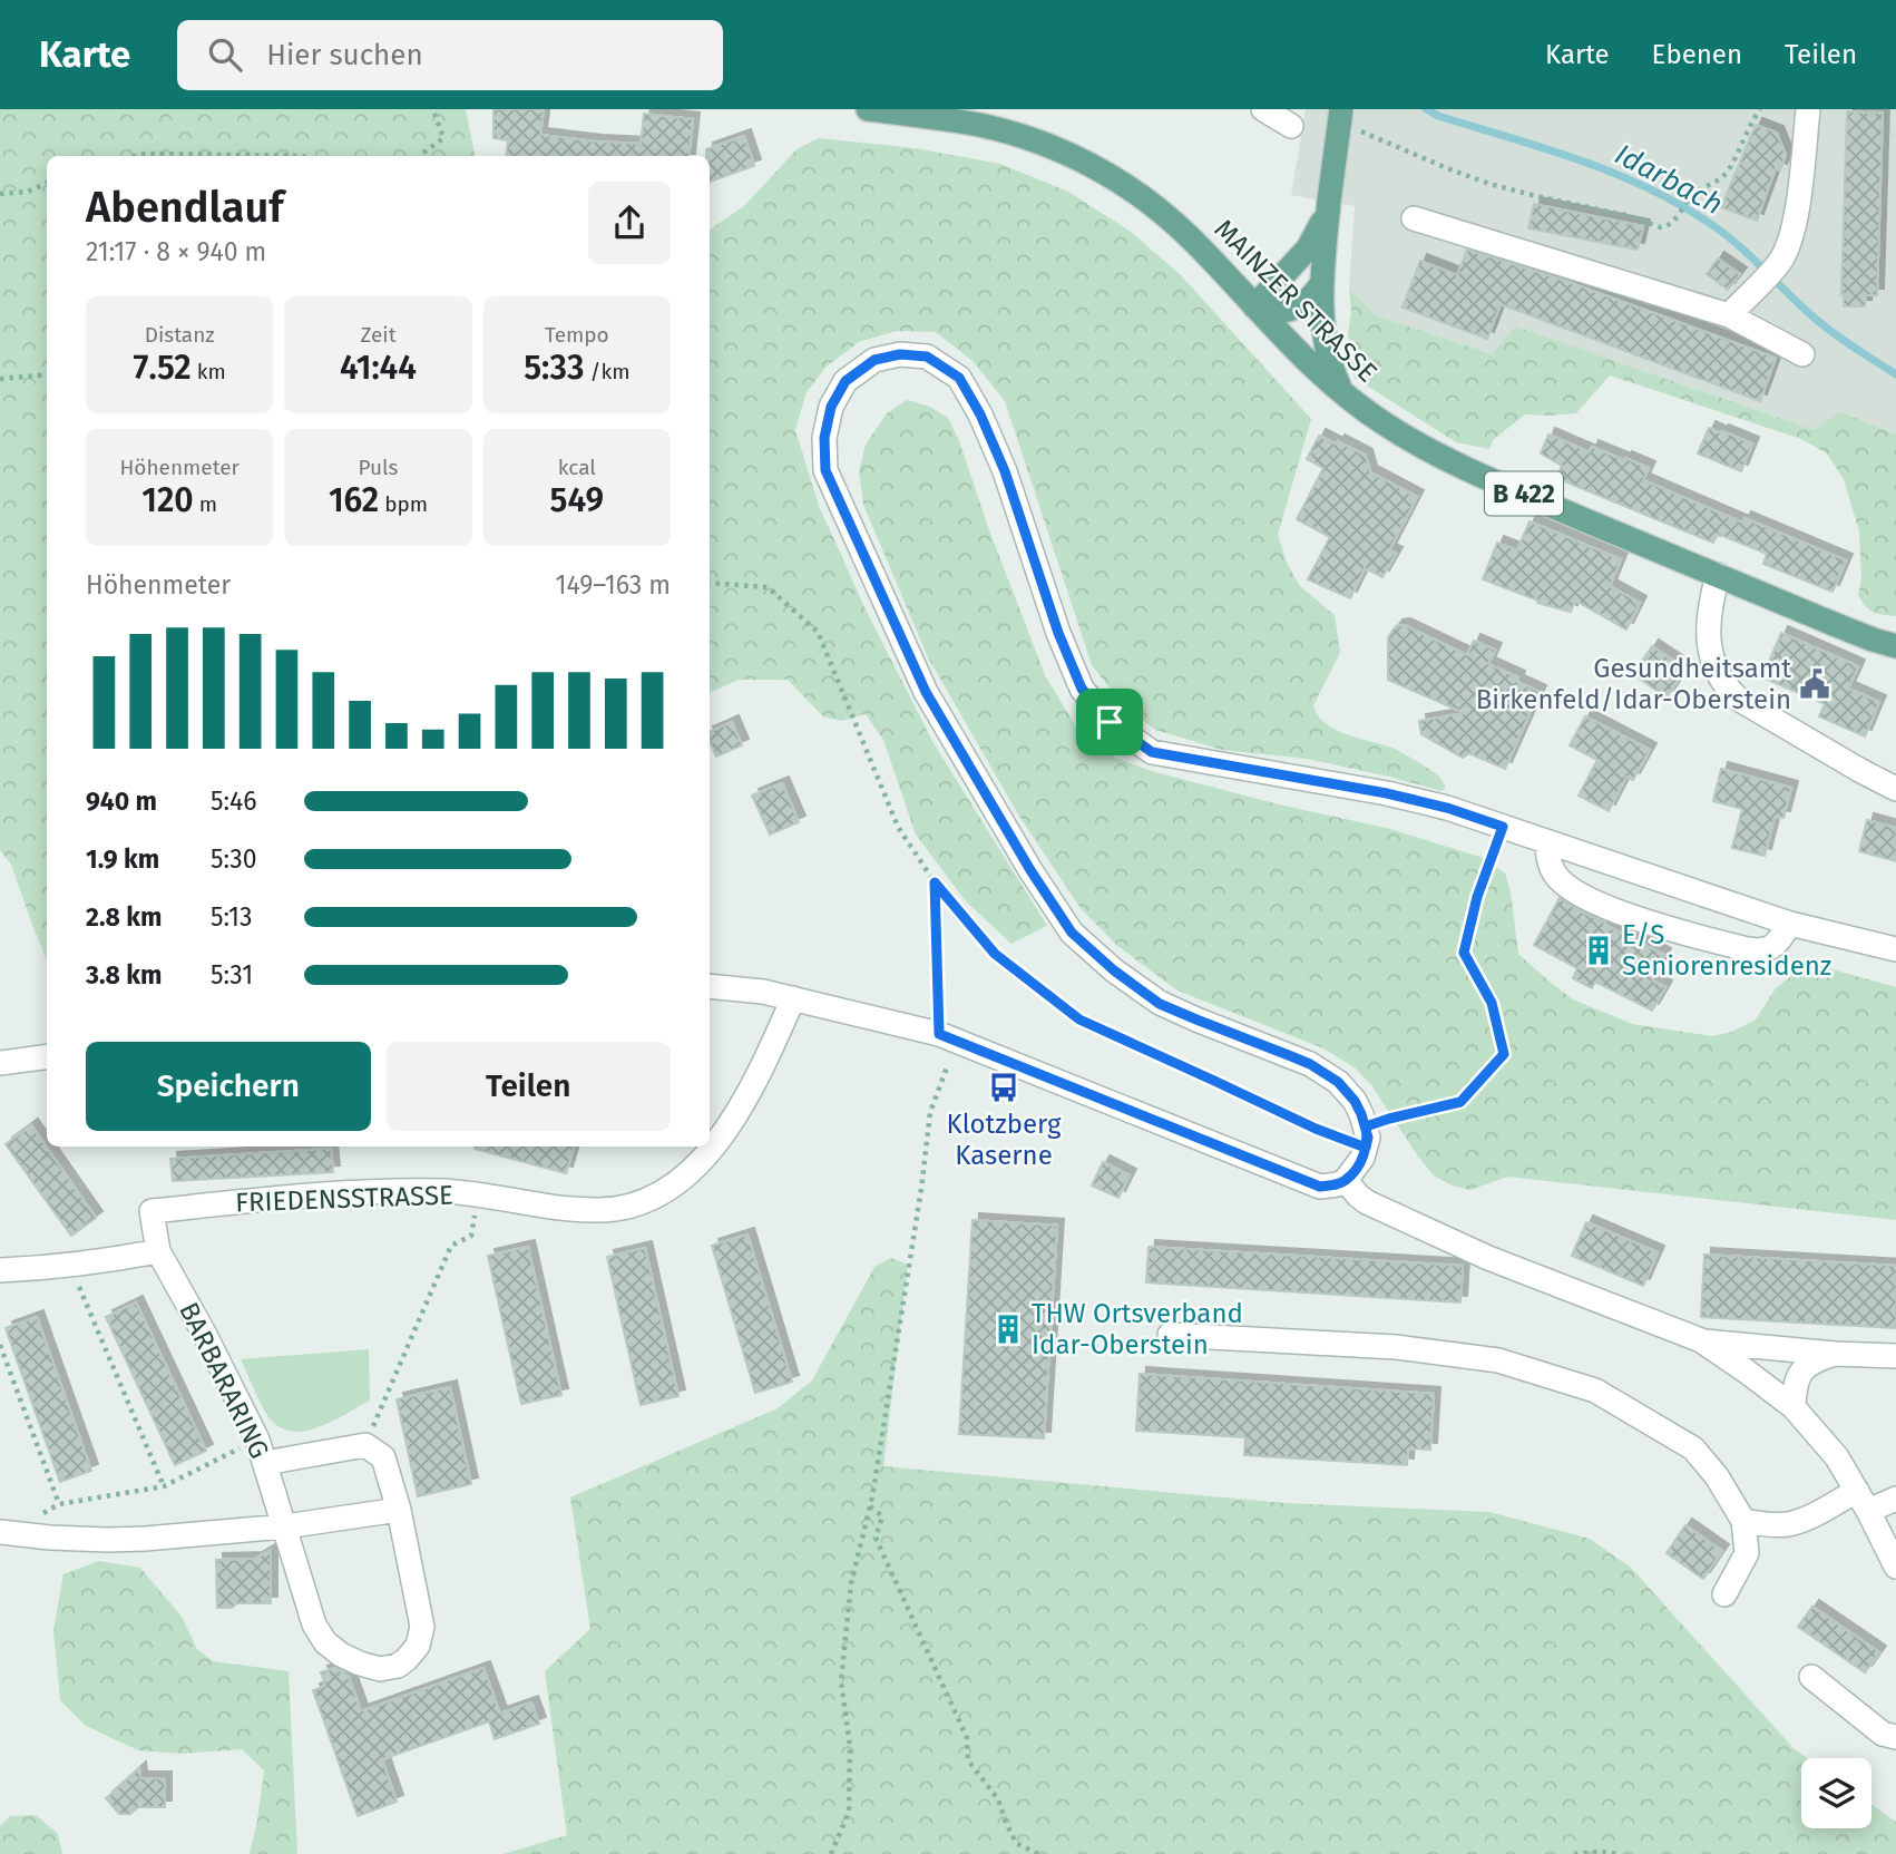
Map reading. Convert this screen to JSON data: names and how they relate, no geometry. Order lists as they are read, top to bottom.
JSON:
{
  "streets": {
    "main road": ["MAINZER STRASSE", "B 422"],
    "street": ["FRIEDENSSTRASSE", "BARBARARING"]
  },
  "crossings": [
    ["FRIEDENSSTRASSE", "BARBARARING"]
  ],
  "water": ["Idarbach"],
  "places": {
    "public building": ["Gesundheitsamt Birkenfeld/Idar-Oberstein"],
    "building": ["E/S Seniorenresidenz", "THW Ortsverband Idar-Oberstein"],
    "bus stop": ["Klotzberg Kaserne"]
  },
  "page": {
    "header": "Karte",
    "search": "Hier suchen",
    "nav": ["Karte", "Ebenen", "Teilen"],
    "heading": ["Abendlauf", "21:17 · 8 × 940 m"],
    "stats": [
      ["Distanz", "7.52 km"],
      ["Zeit", "41:44"],
      ["Tempo", "5:33 /km"],
      ["Höhenmeter", "120 m"],
      ["Puls", "162 bpm"],
      ["kcal", "549"]
    ],
    "chart": ["Höhenmeter", "149–163 m"],
    "list": [
      {
        "name": "940 m",
        "note": "5:46"
      },
      {
        "name": "1.9 km",
        "note": "5:30"
      },
      {
        "name": "2.8 km",
        "note": "5:13"
      },
      {
        "name": "3.8 km",
        "note": "5:31"
      }
    ],
    "buttons": ["Speichern", "Teilen"]
  }
}
